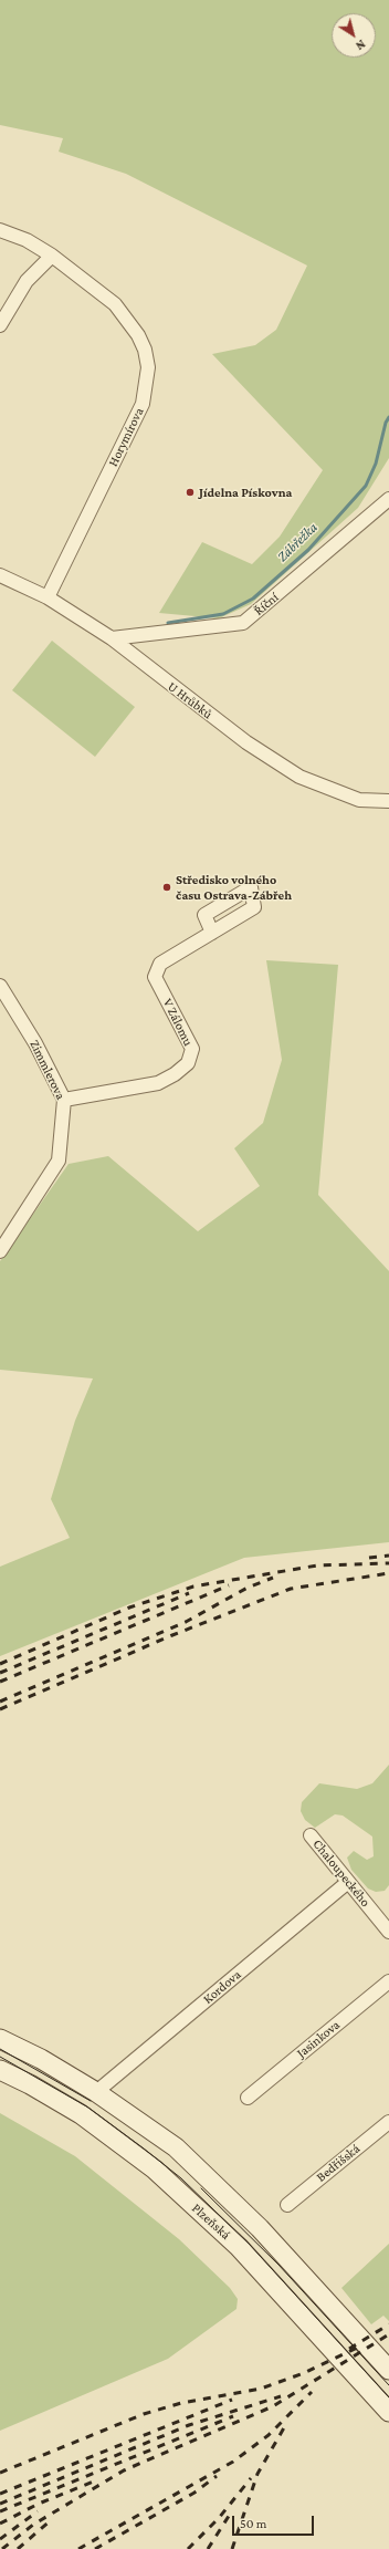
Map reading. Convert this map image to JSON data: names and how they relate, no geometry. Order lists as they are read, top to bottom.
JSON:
{
  "streets": {
    "main road": ["Plzeňská"],
    "street": [
      "Horymírova",
      "Říční",
      "U Hrůbků",
      "V Zálomu",
      "Zimmlerova",
      "Chaloupeckého",
      "Kordova",
      "Jasinkova",
      "Bedřišská"
    ]
  },
  "crossings": [
    ["Horymírova", "U Hrůbků"],
    ["Říční", "U Hrůbků"],
    ["V Zálomu", "Zimmlerova"],
    ["Chaloupeckého", "Kordova"],
    ["Kordova", "Plzeňská"]
  ],
  "water": ["Zábřežka"],
  "places": ["Jídelna Pískovna", "Středisko volného času Ostrava-Zábřeh"],
  "scale_bar": "50 m",
  "north": "bottom right"
}
